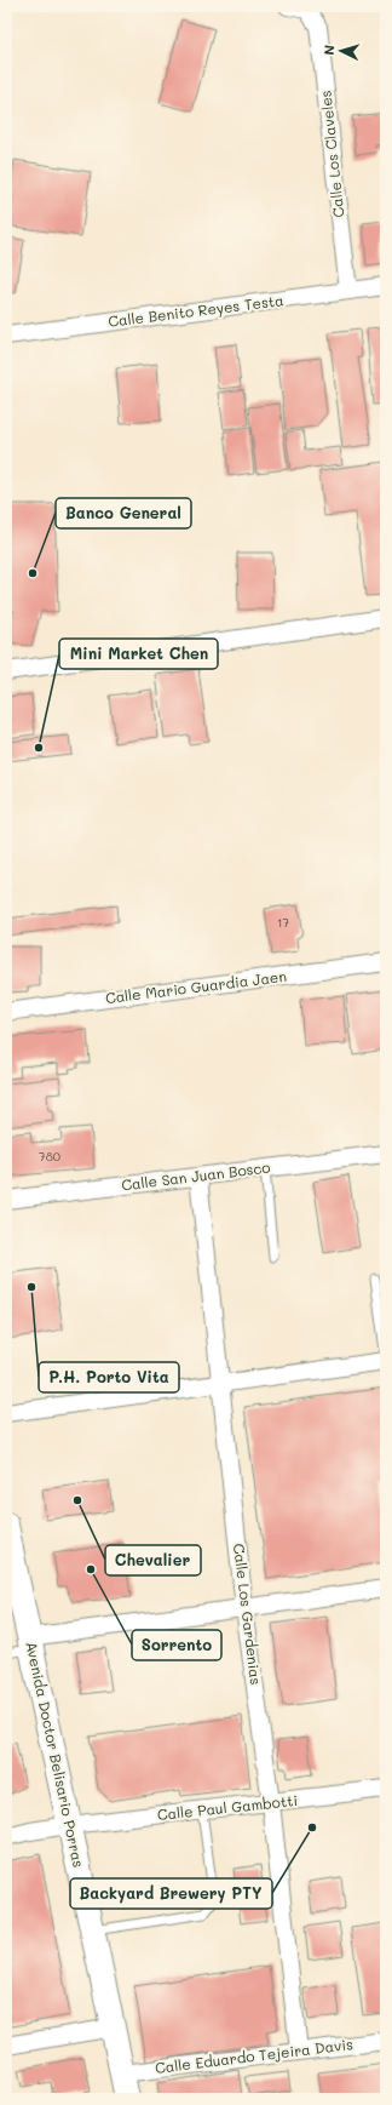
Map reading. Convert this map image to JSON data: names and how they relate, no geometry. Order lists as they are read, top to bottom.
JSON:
{
  "streets": {
    "street": [
      "Calle Los Claveles",
      "Calle Benito Reyes Testa",
      "Calle Mario Guardia Jaen",
      "Calle San Juan Bosco",
      "Calle Los Gardenias",
      "Avenida Doctor Belisario Porras",
      "Calle Paul Gambotti",
      "Calle Eduardo Tejeira Davis"
    ]
  },
  "crossings": [
    ["Calle Los Claveles", "Calle Benito Reyes Testa"],
    ["Calle San Juan Bosco", "Calle Los Gardenias"],
    ["Calle Los Gardenias", "Calle Paul Gambotti"],
    ["Calle Los Gardenias", "Calle Eduardo Tejeira Davis"],
    ["Avenida Doctor Belisario Porras", "Calle Paul Gambotti"],
    ["Avenida Doctor Belisario Porras", "Calle Eduardo Tejeira Davis"]
  ],
  "places": [
    "Banco General",
    "Mini Market Chen",
    "P.H. Porto Vita",
    "Chevalier",
    "Sorrento",
    "Backyard Brewery PTY"
  ],
  "house_numbers": ["17", "780"],
  "north": "left"
}
